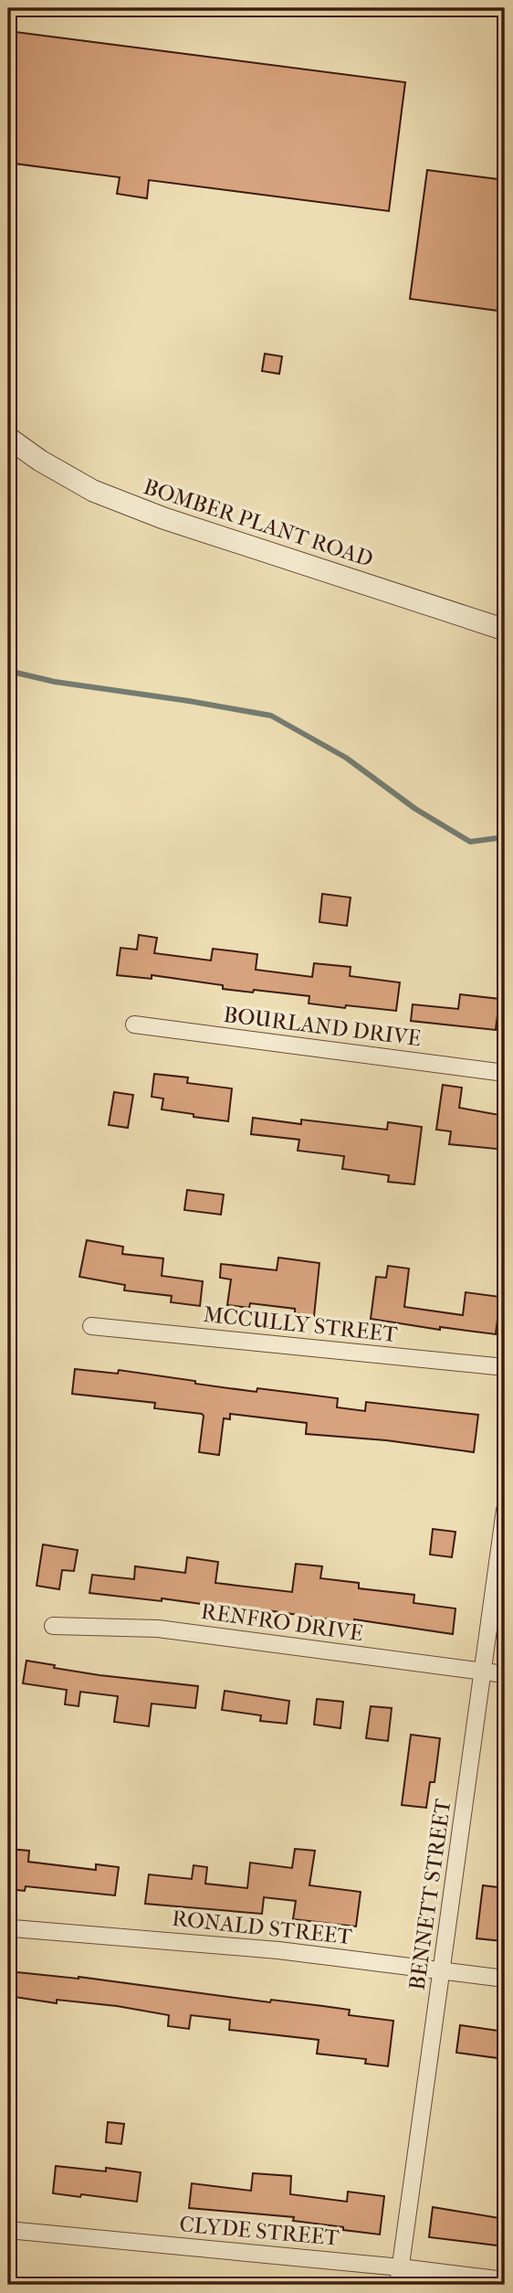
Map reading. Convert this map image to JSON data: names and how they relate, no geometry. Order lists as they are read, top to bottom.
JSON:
{
  "streets": {
    "street": [
      "BOMBER PLANT ROAD",
      "BOURLAND DRIVE",
      "MCCULLY STREET",
      "RENFRO DRIVE",
      "BENNETT STREET",
      "RONALD STREET",
      "CLYDE STREET"
    ]
  },
  "crossings": [
    ["RENFRO DRIVE", "BENNETT STREET"],
    ["BENNETT STREET", "RONALD STREET"],
    ["BENNETT STREET", "CLYDE STREET"]
  ]
}
